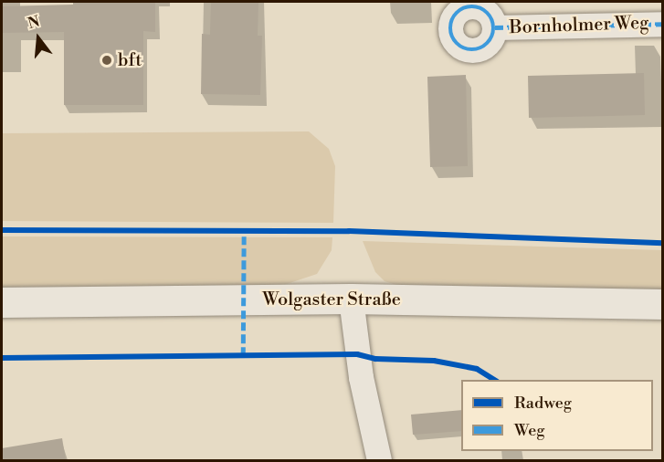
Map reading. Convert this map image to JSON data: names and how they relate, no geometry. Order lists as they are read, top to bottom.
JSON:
{
  "streets": {
    "main road": ["Wolgaster Straße"],
    "street": ["Bornholmer Weg"]
  },
  "places": ["bft"],
  "legend": ["Radweg", "Weg"],
  "north": "top"
}
